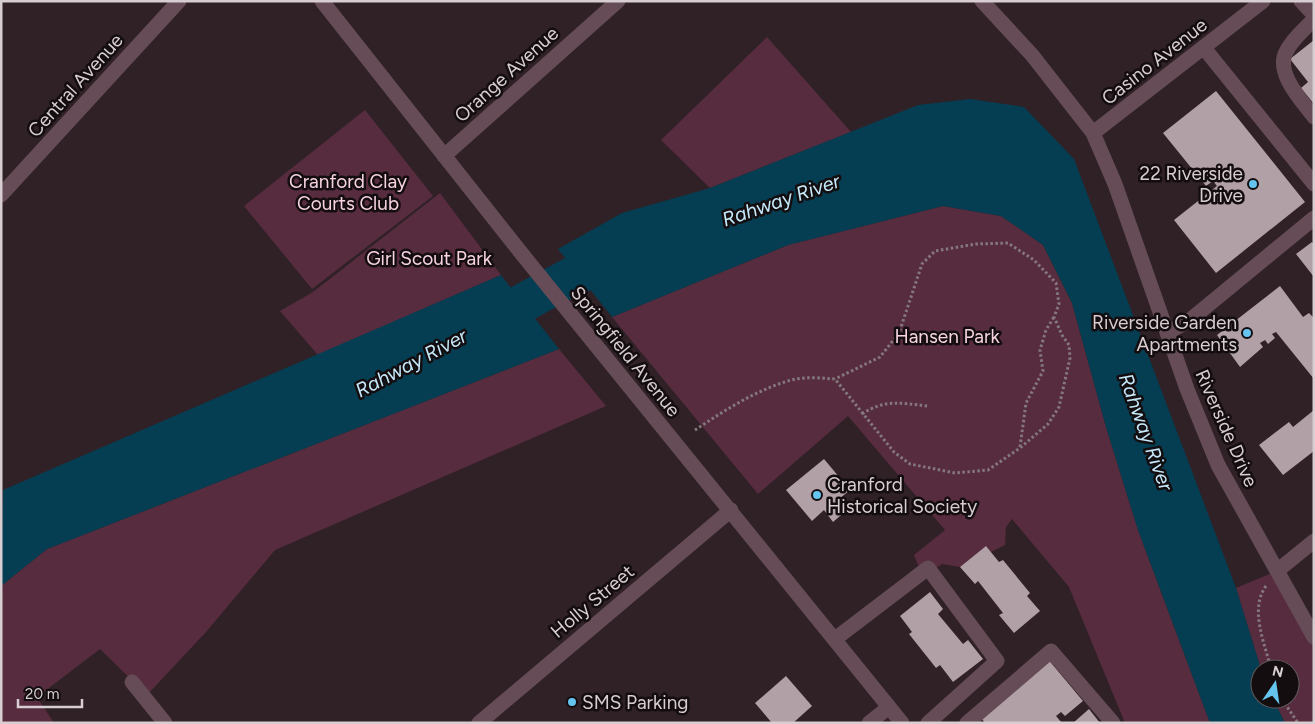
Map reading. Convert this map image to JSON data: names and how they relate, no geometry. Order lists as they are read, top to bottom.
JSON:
{
  "streets": {
    "street": [
      "Casino Avenue",
      "Orange Avenue",
      "Central Avenue",
      "Springfield Avenue",
      "Riverside Drive",
      "Holly Street"
    ]
  },
  "crossings": [
    ["Casino Avenue", "Riverside Drive"],
    ["Orange Avenue", "Springfield Avenue"],
    ["Springfield Avenue", "Holly Street"]
  ],
  "water": ["Rahway River"],
  "parks": ["Cranford Clay Courts Club", "Girl Scout Park", "Hansen Park"],
  "places": [
    "22 Riverside Drive",
    "Riverside Garden Apartments",
    "Cranford Historical Society",
    "SMS Parking"
  ],
  "scale_bar": "20 m",
  "north": "top"
}
